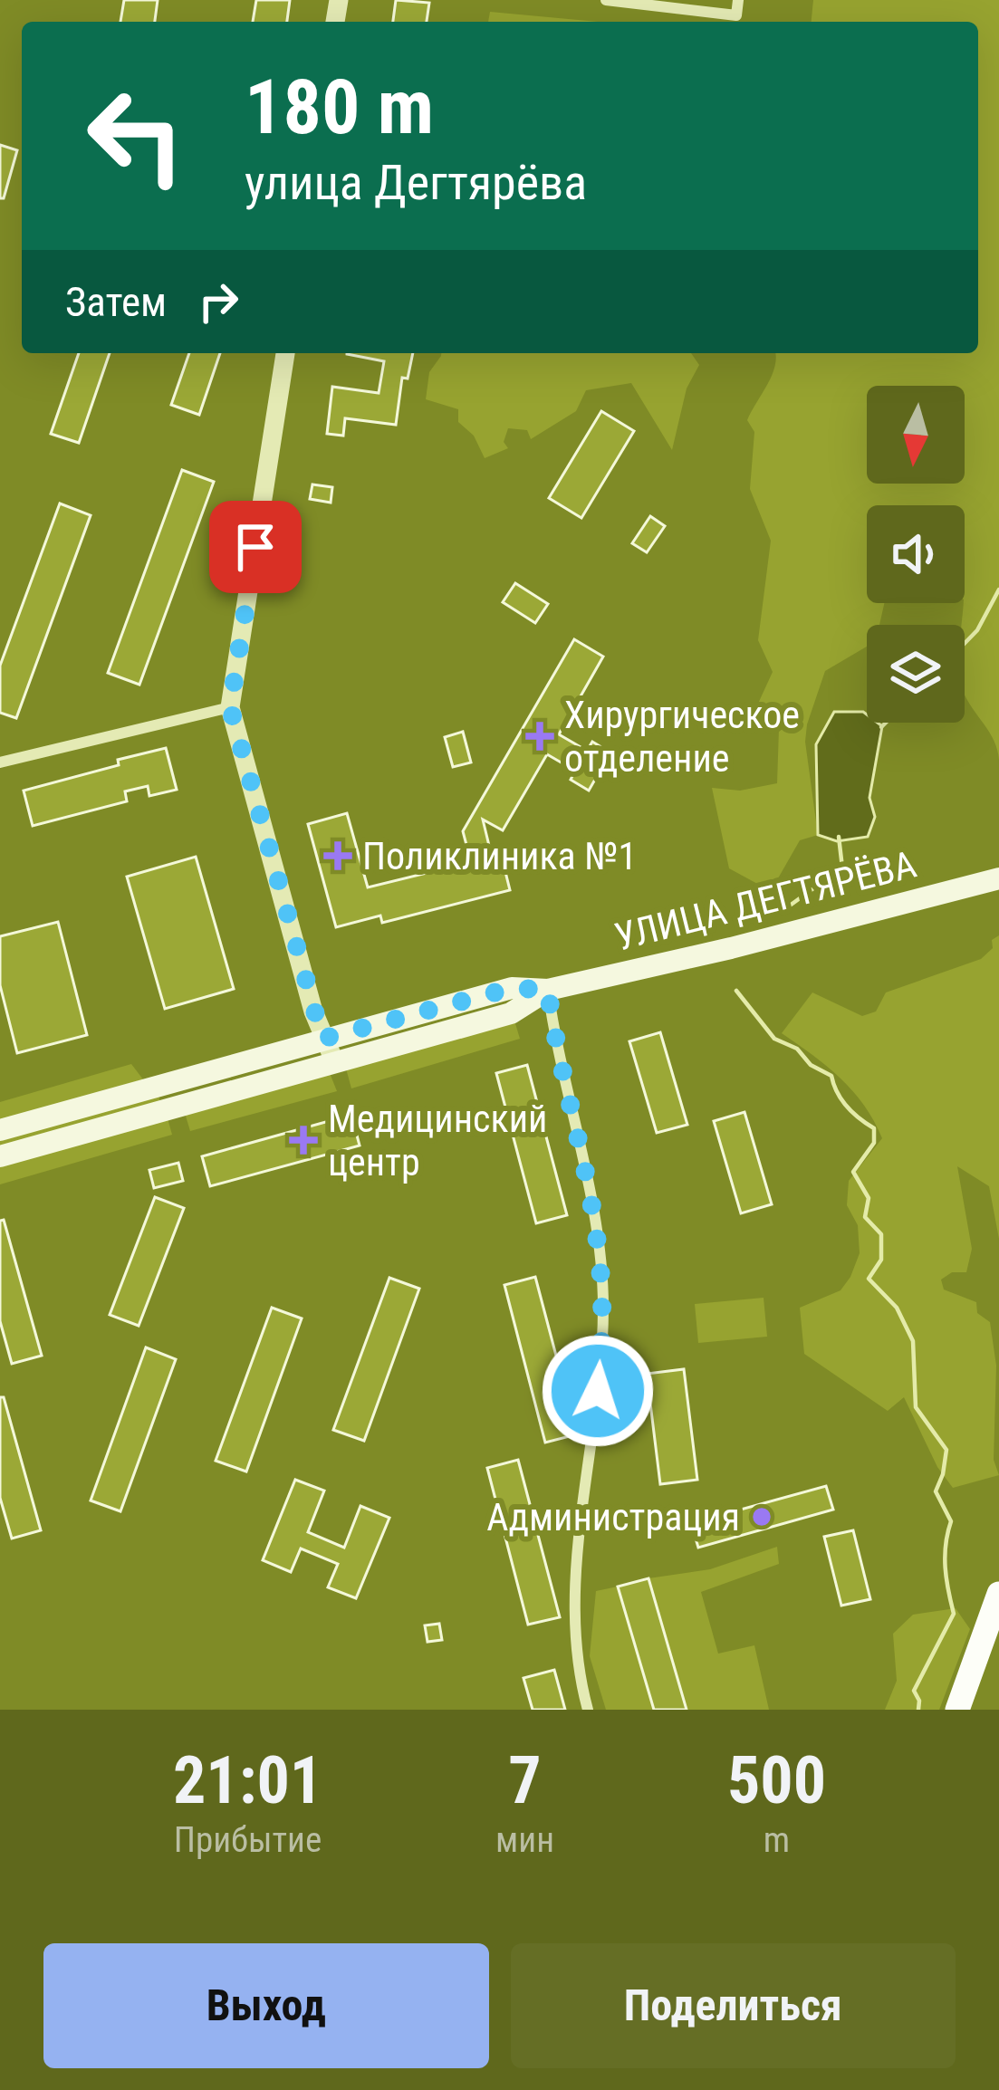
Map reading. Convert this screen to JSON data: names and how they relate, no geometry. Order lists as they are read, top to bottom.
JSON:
{
  "streets": {
    "main road": ["УЛИЦА ДЕГТЯРЁВА"]
  },
  "places": {
    "health": ["Хирургическое отделение", "Поликлиника №1", "Медицинский центр"],
    "other": ["Администрация"]
  },
  "north": "bottom",
  "page": {
    "turn": ["180 m", "улица Дегтярёва"],
    "then": "Затем",
    "eta": [
      "21:01",
      "Прибытие",
      "7",
      "мин",
      "500",
      "m"
    ],
    "buttons": ["Выход", "Поделиться"]
  }
}
